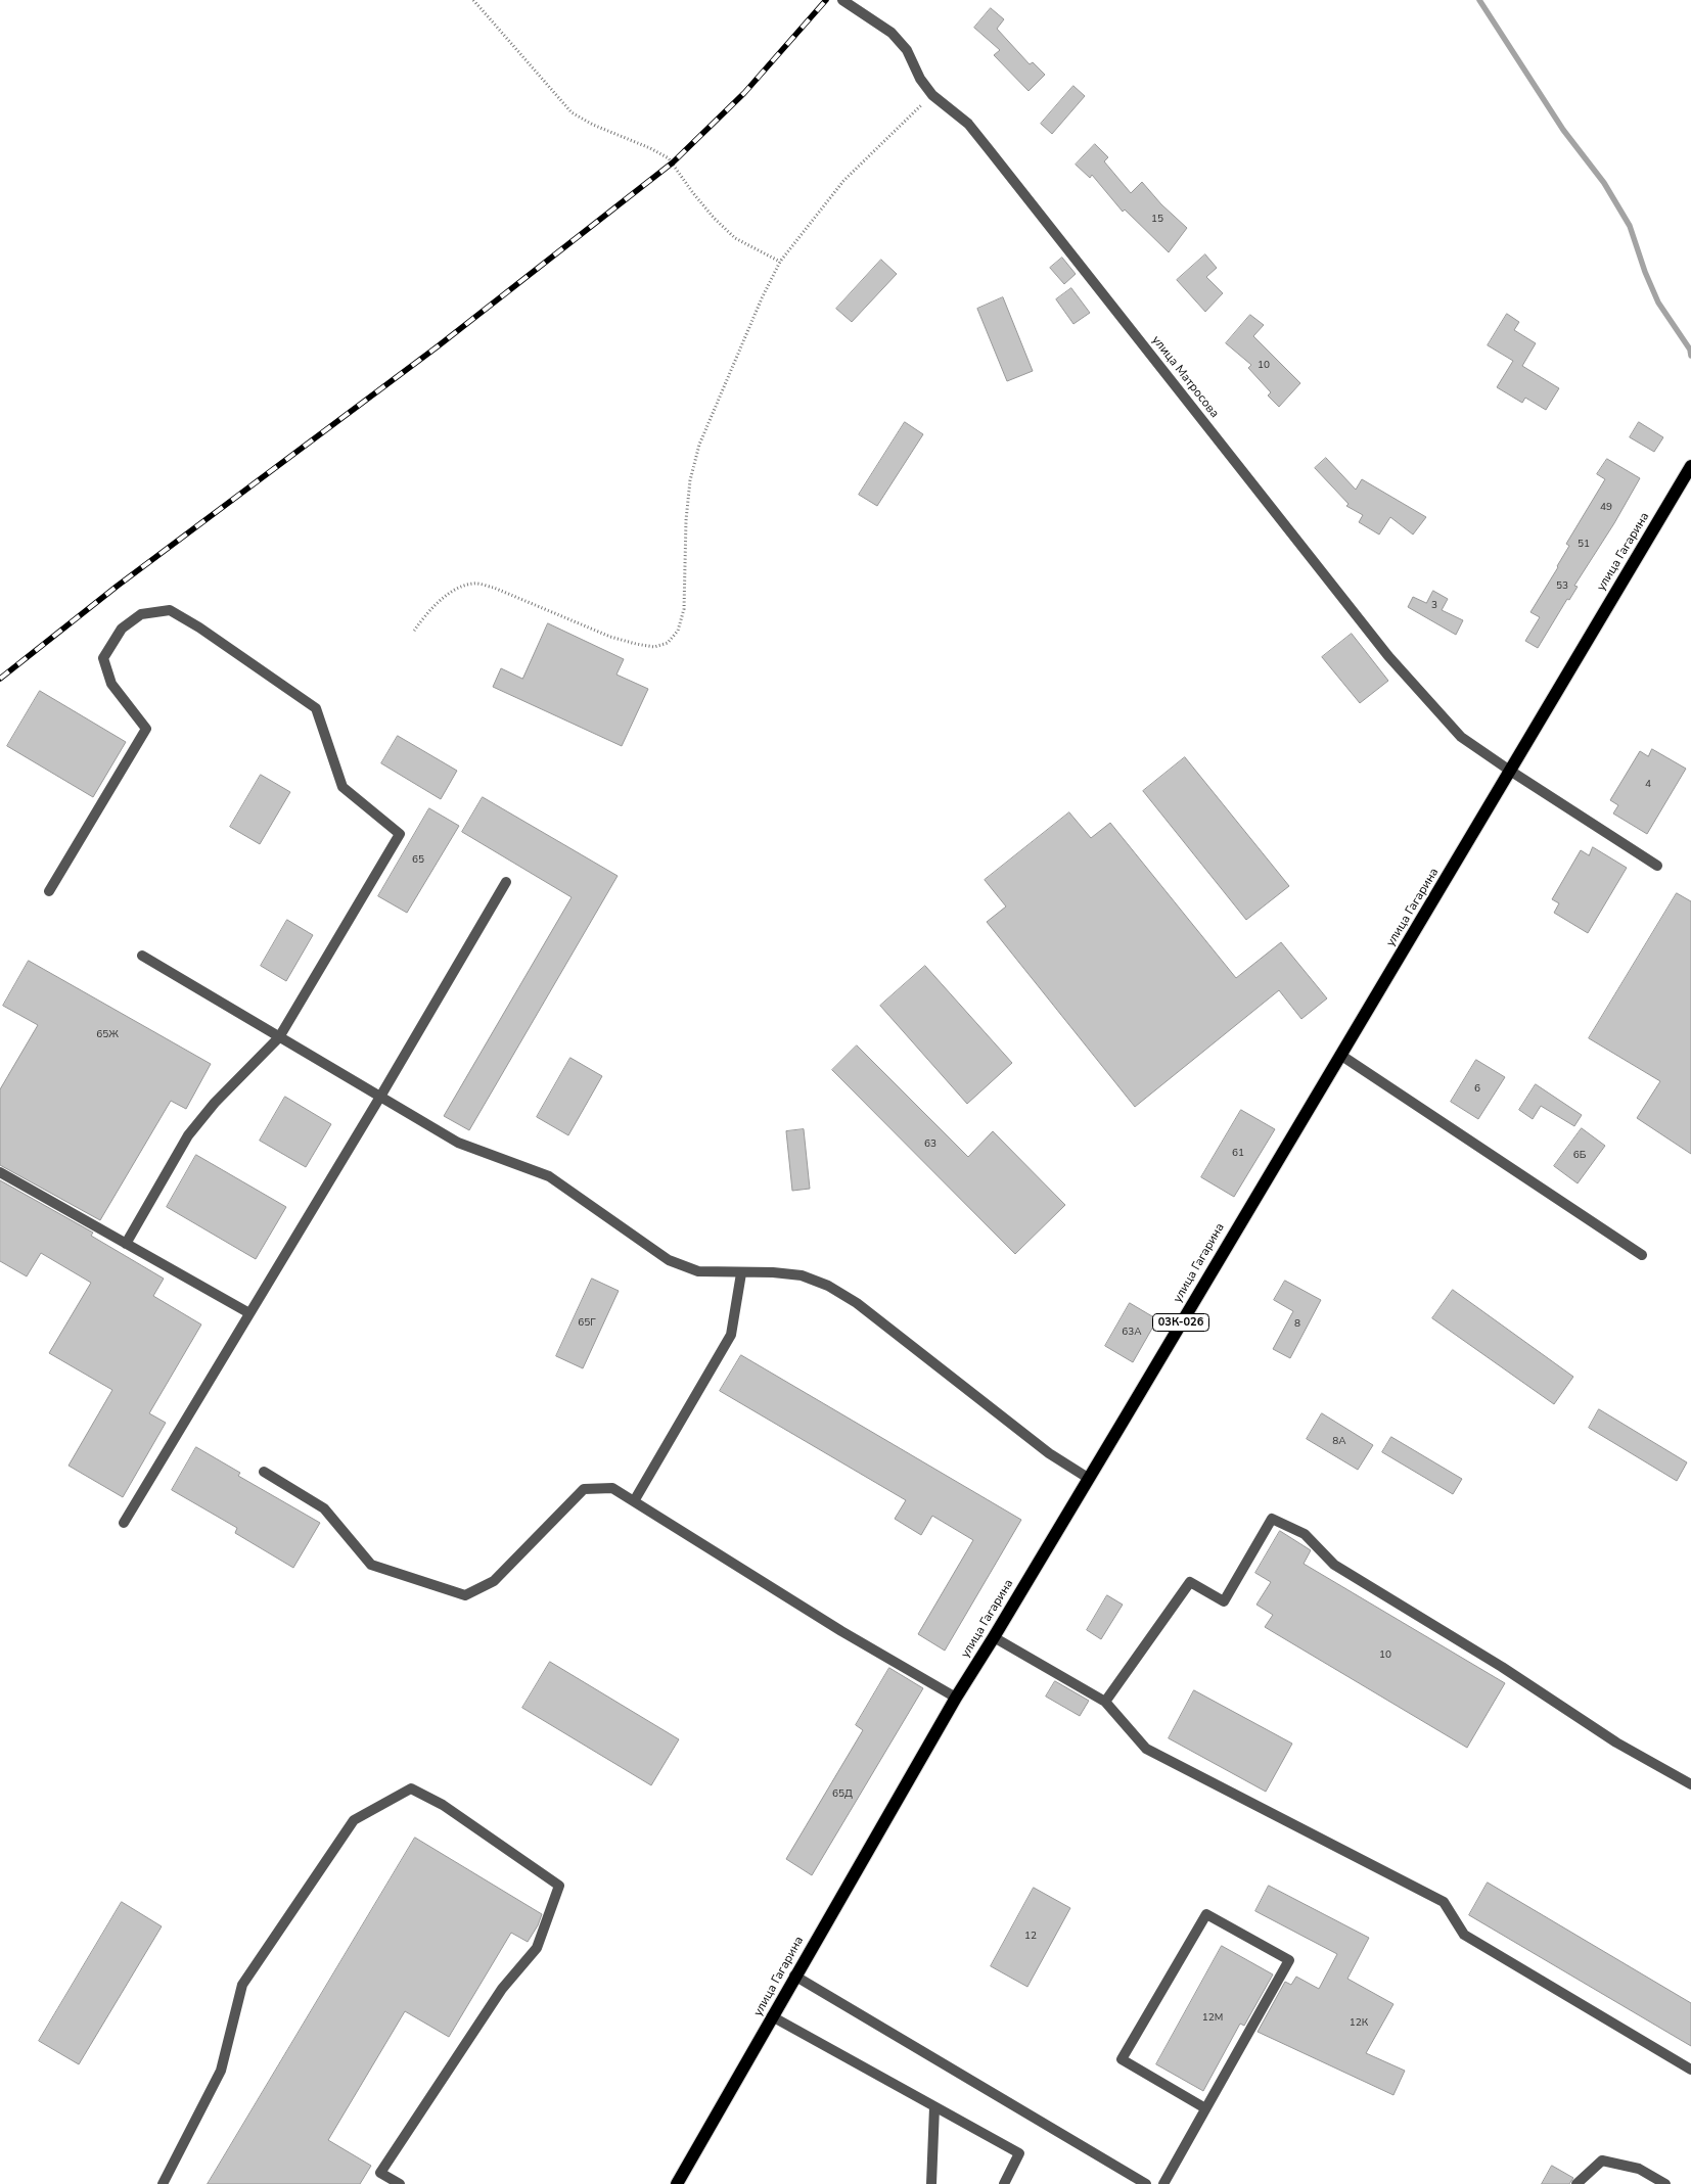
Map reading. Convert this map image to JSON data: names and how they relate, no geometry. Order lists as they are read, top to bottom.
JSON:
{
  "streets": {
    "main road": ["улица Гагарина", "03К-026"],
    "street": ["улица Матросова"]
  },
  "crossings": [
    ["улица Матросова", "улица Гагарина"]
  ],
  "house_numbers": [
    "15",
    "10",
    "49",
    "51",
    "53",
    "3",
    "4",
    "65",
    "65Ж",
    "6",
    "63",
    "61",
    "6Б",
    "65Г",
    "8",
    "63А",
    "8А",
    "10",
    "65Д",
    "12",
    "12М",
    "12К"
  ]
}
